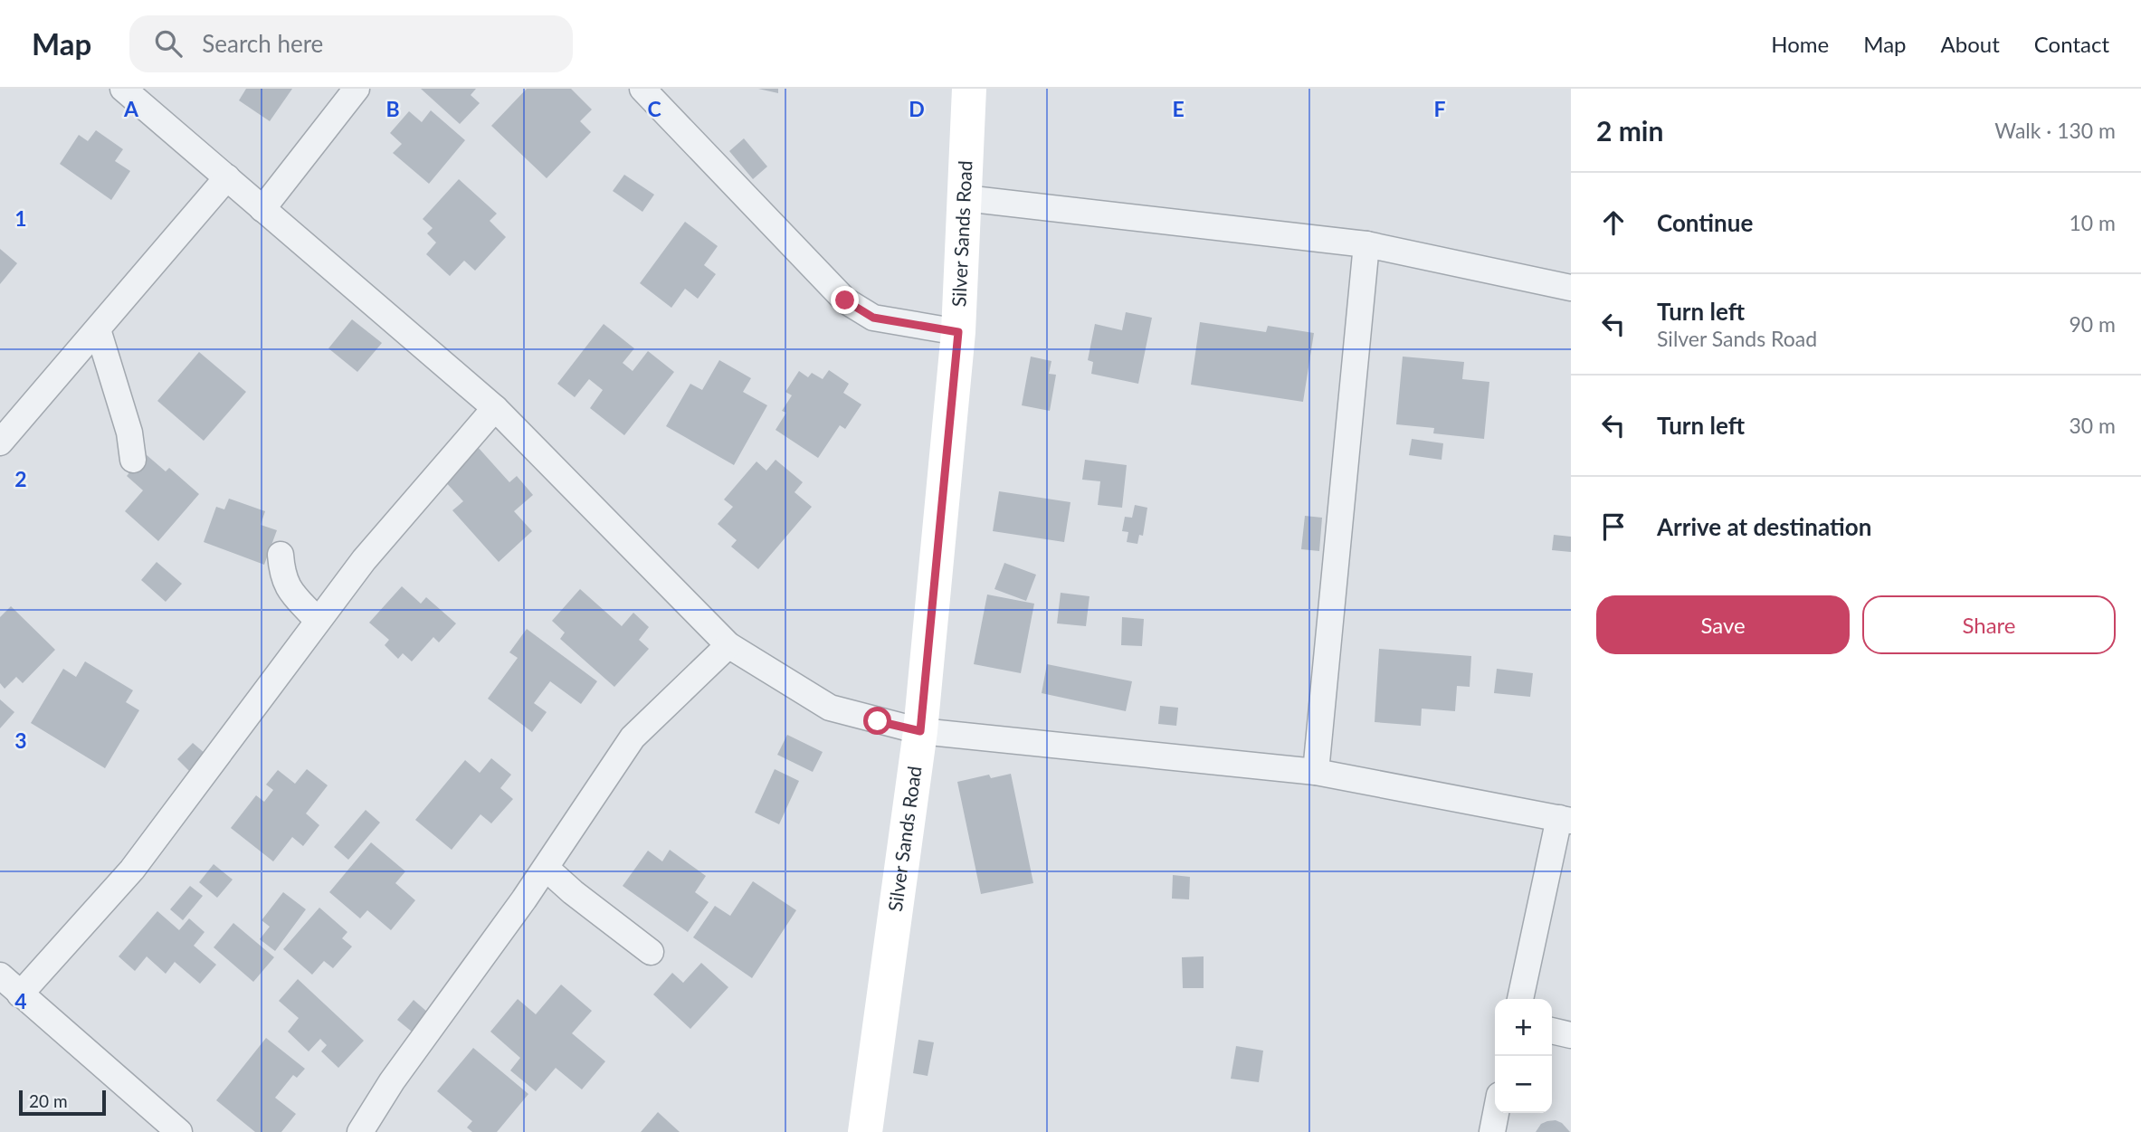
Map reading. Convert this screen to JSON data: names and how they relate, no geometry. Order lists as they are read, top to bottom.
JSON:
{
  "streets": {
    "street": ["Silver Sands Road"]
  },
  "scale_bar": "20 m",
  "page": {
    "header": "Map",
    "search": "Search here",
    "nav": [
      "Home",
      "Map",
      "About",
      "Contact"
    ],
    "heading": ["2 min", "Walk · 130 m"],
    "list": [
      ["Continue", "10 m"],
      ["Turn left", "Silver Sands Road", "90 m"],
      ["Turn left", "30 m"],
      "Arrive at destination"
    ],
    "buttons": ["Save", "Share"],
    "map_buttons": ["+", "−"],
    "scale": "20 m"
  },
  "grid": {
    "columns": [
      "A",
      "B",
      "C",
      "D",
      "E",
      "F"
    ],
    "rows": [
      "1",
      "2",
      "3",
      "4"
    ]
  }
}
